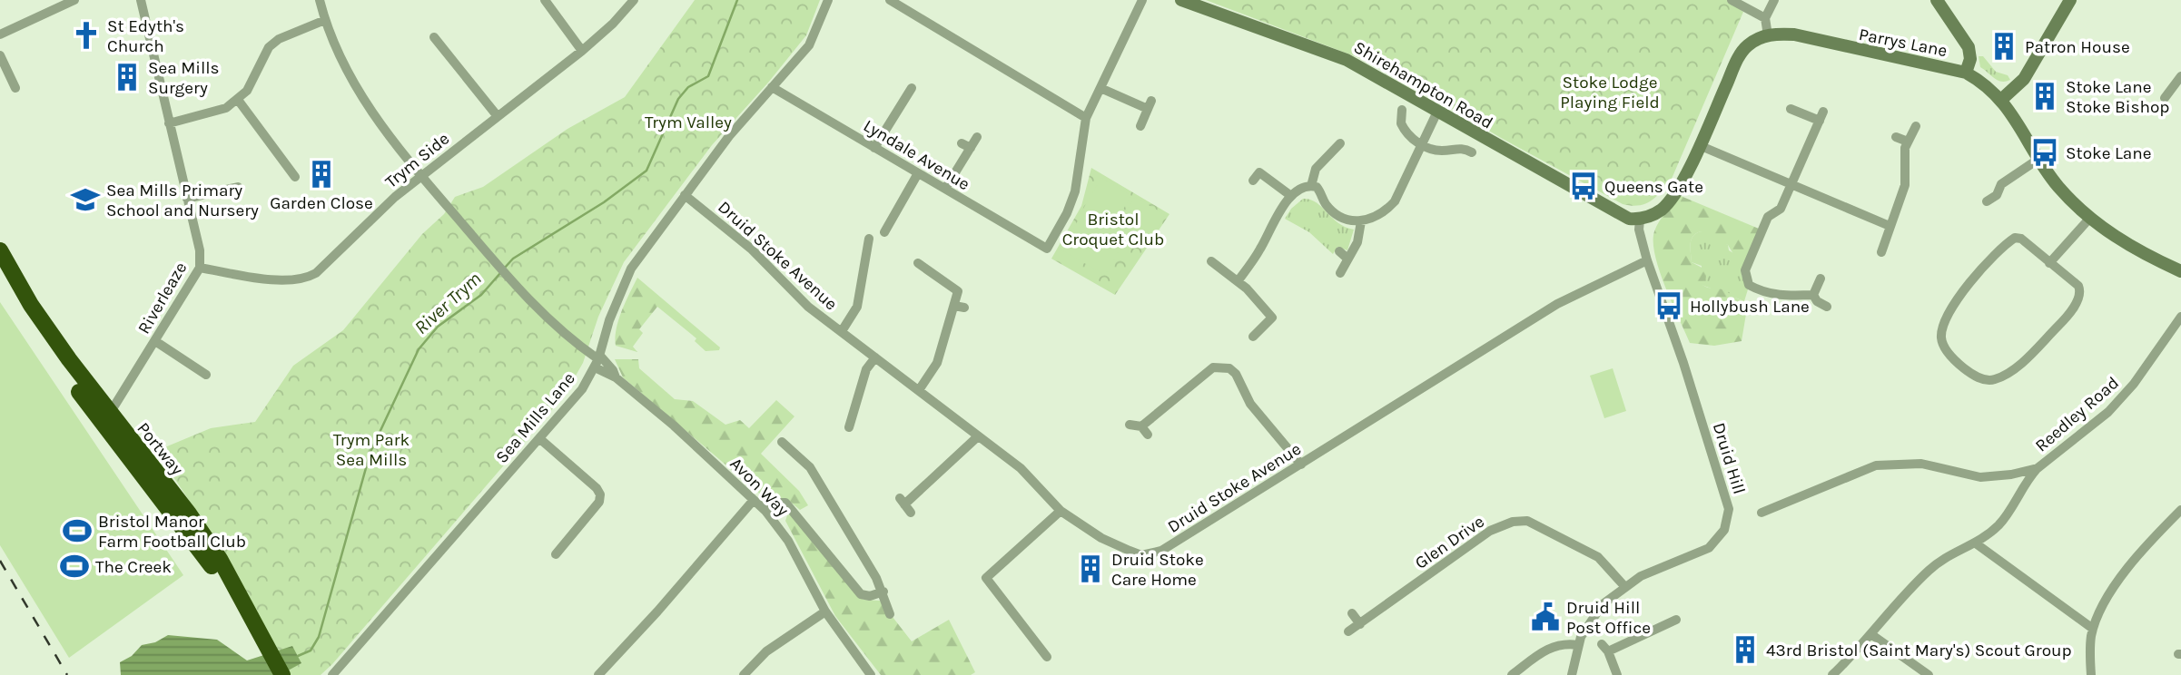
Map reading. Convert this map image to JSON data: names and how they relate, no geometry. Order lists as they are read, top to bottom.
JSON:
{
  "streets": {
    "highway": ["Portway"],
    "main road": ["Parrys Lane", "Shirehampton Road"],
    "street": [
      "Lyndale Avenue",
      "Trym Side",
      "Druid Stoke Avenue",
      "Riverleaze",
      "Reedley Road",
      "Sea Mills Lane",
      "Druid Hill",
      "Avon Way",
      "Glen Drive"
    ]
  },
  "crossings": [
    ["Shirehampton Road", "Druid Hill"],
    ["Lyndale Avenue", "Sea Mills Lane"],
    ["Trym Side", "Riverleaze"],
    ["Trym Side", "Avon Way"],
    ["Druid Stoke Avenue", "Sea Mills Lane"],
    ["Druid Stoke Avenue", "Druid Hill"],
    ["Riverleaze", "Portway"],
    ["Sea Mills Lane", "Avon Way"],
    ["Druid Hill", "Glen Drive"]
  ],
  "water": ["River Trym"],
  "parks": [
    "Stoke Lodge Playing Field",
    "Trym Valley",
    "Bristol Croquet Club",
    "Trym Park Sea Mills"
  ],
  "places": {
    "church": ["St Edyth's Church"],
    "building": [
      "Patron House",
      "Sea Mills Surgery",
      "Stoke Lane Stoke Bishop",
      "Garden Close",
      "Druid Stoke Care Home",
      "43rd Bristol (Saint Mary's) Scout Group"
    ],
    "bus stop": ["Stoke Lane", "Queens Gate", "Hollybush Lane"],
    "school or university": ["Sea Mills Primary School and Nursery"],
    "sports": ["Bristol Manor Farm Football Club", "The Creek"],
    "public building": ["Druid Hill Post Office"]
  }
}
